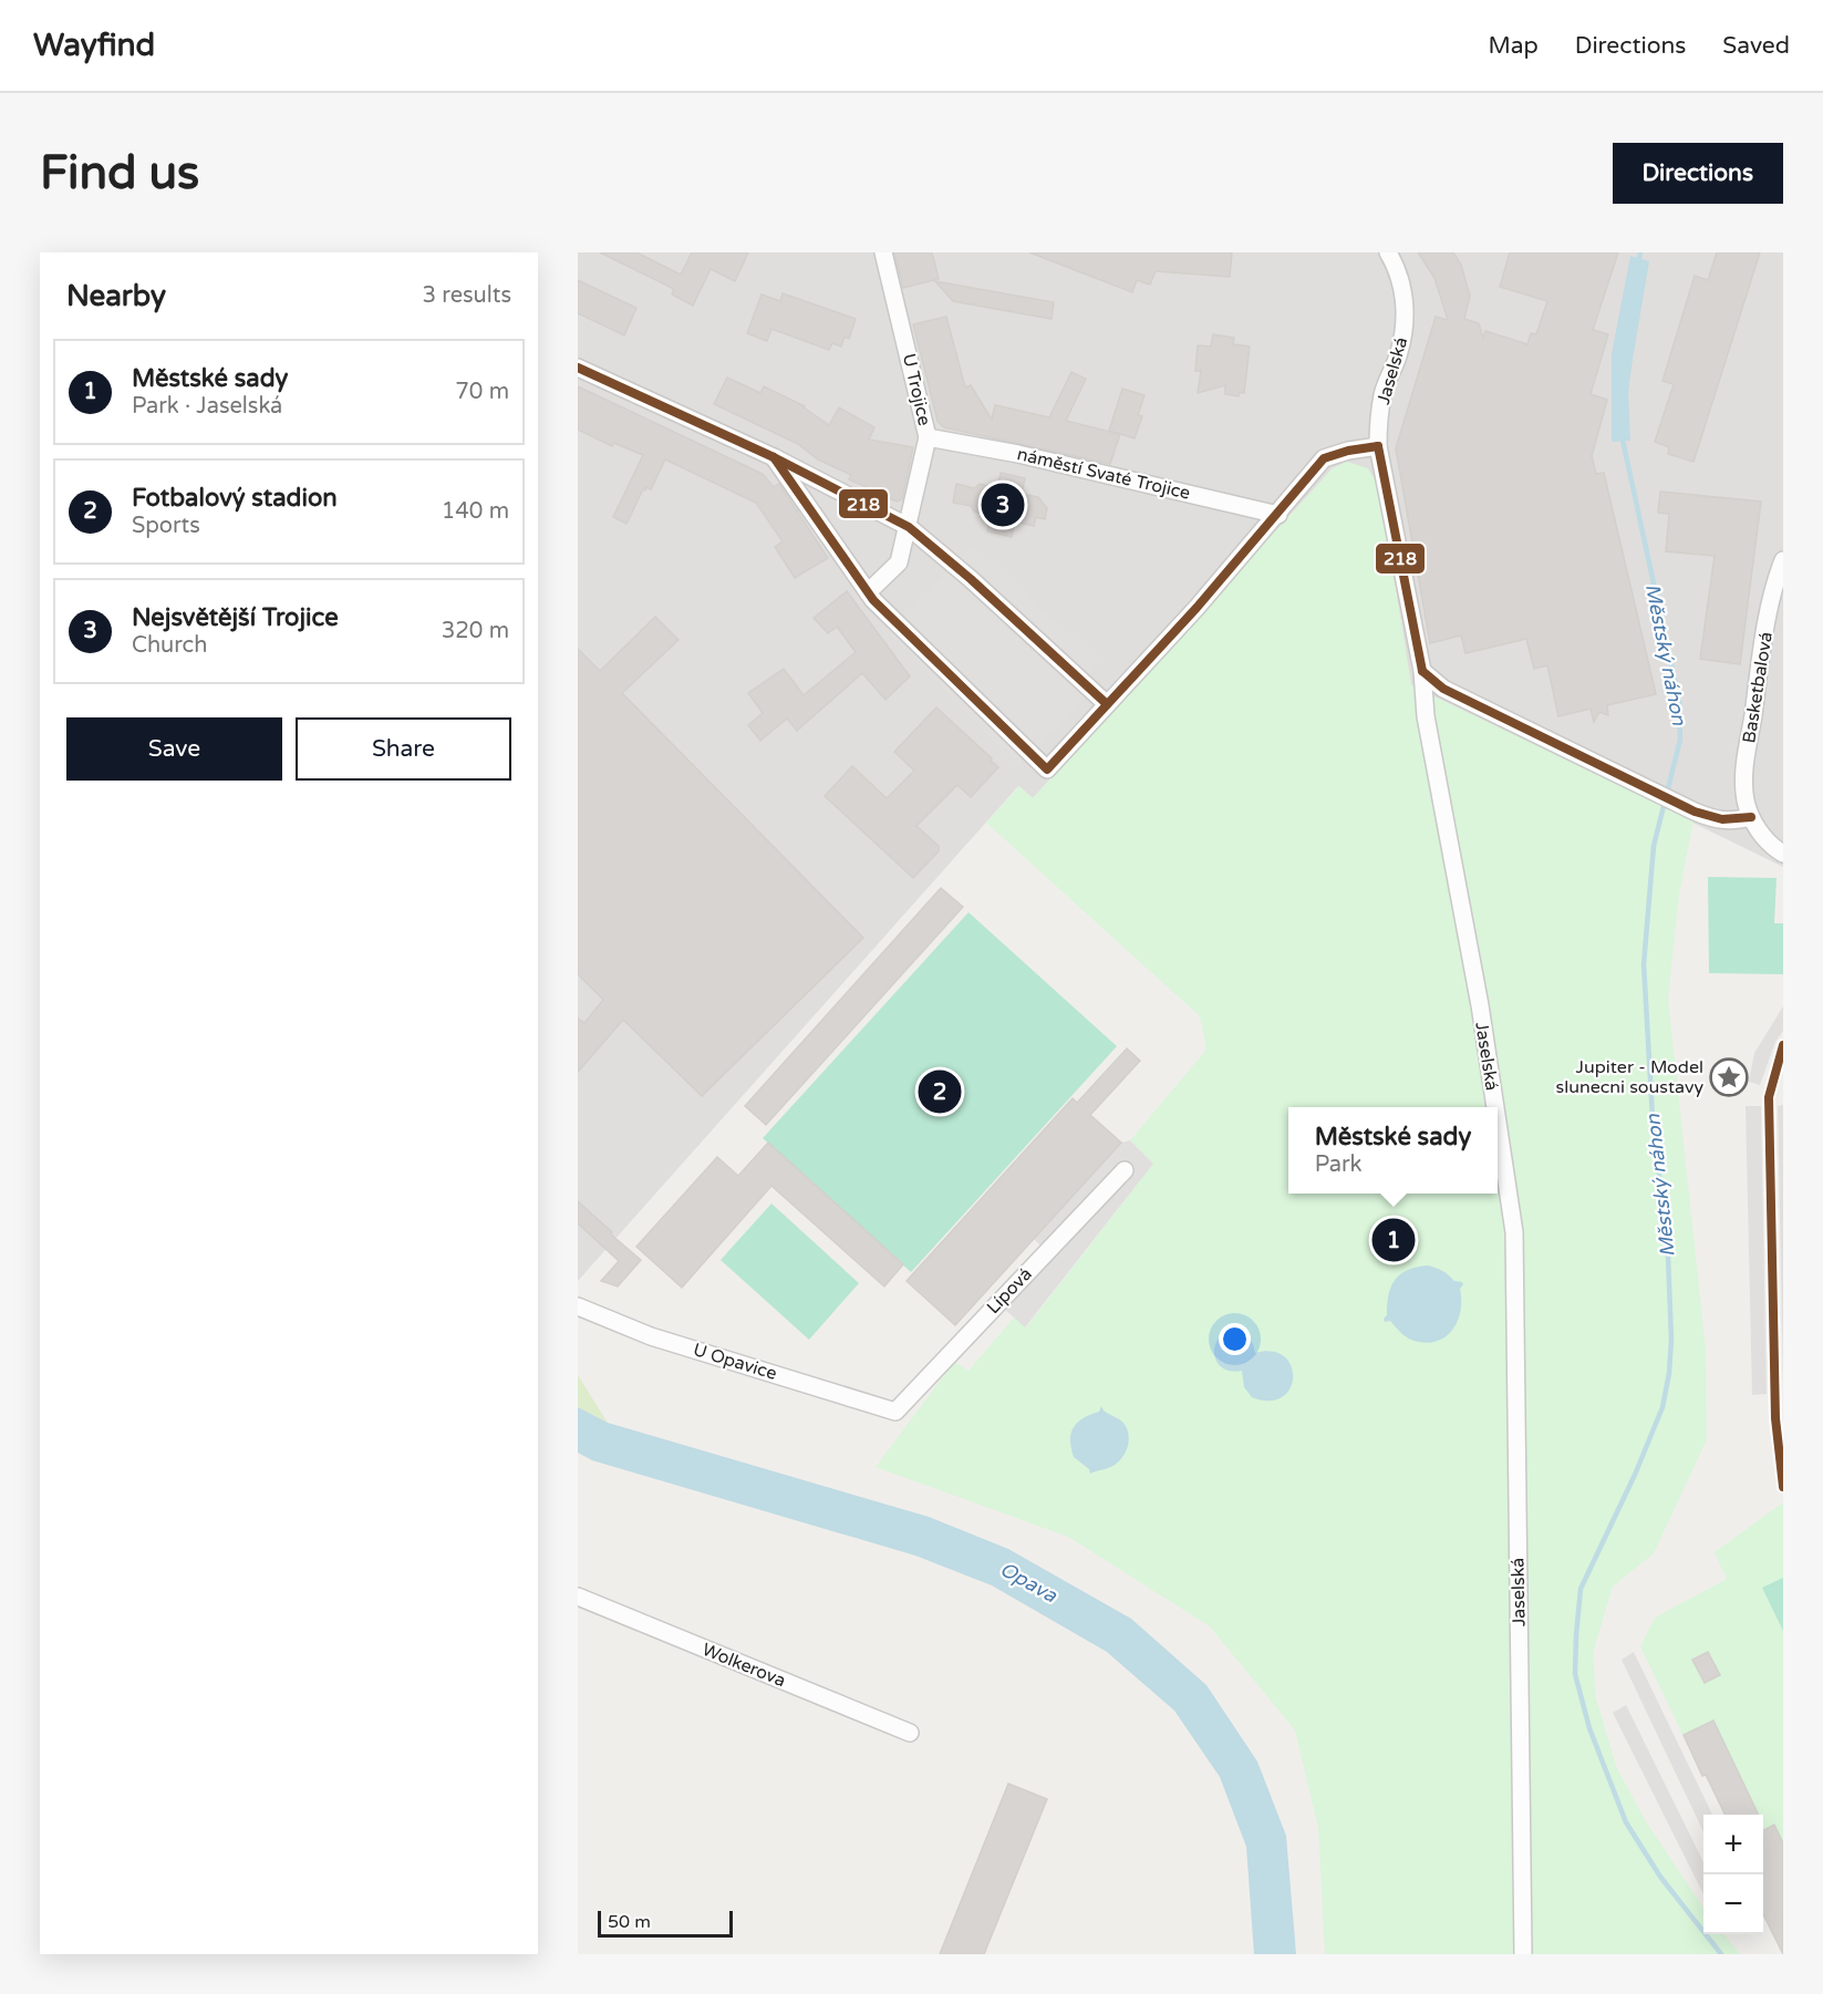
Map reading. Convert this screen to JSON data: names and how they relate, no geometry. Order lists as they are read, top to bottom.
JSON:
{
  "streets": {
    "street": [
      "Jaselská",
      "U Trojice",
      "náměstí Svaté Trojice",
      "Basketbalová",
      "Lípová",
      "U Opavice",
      "Wolkerova"
    ]
  },
  "crossings": [
    ["U Trojice", "náměstí Svaté Trojice"],
    ["Lípová", "U Opavice"]
  ],
  "water": ["Městský náhon", "Opava"],
  "places": {
    "place": ["Jupiter - Model slunecni soustavy"]
  },
  "lines": ["transit line 218"],
  "scale_bar": "50 m",
  "page": {
    "header": "Wayfind",
    "nav": ["Map", "Directions", "Saved"],
    "buttons": [
      "Directions",
      ["Save", "Share"]
    ],
    "title": "Find us",
    "heading": ["Nearby", "3 results"],
    "list": [
      {
        "mark": "1",
        "name": "Městské sady",
        "note": "Park · Jaselská",
        "value": "70 m"
      },
      {
        "mark": "2",
        "name": "Fotbalový stadion",
        "note": "Sports",
        "value": "140 m"
      },
      {
        "mark": "3",
        "name": "Nejsvětější Trojice",
        "note": "Church",
        "value": "320 m"
      }
    ],
    "pins": ["3", "2", "1"],
    "popup": ["Městské sady", "Park"],
    "map_buttons": ["+", "−"],
    "scale": "50 m"
  }
}
